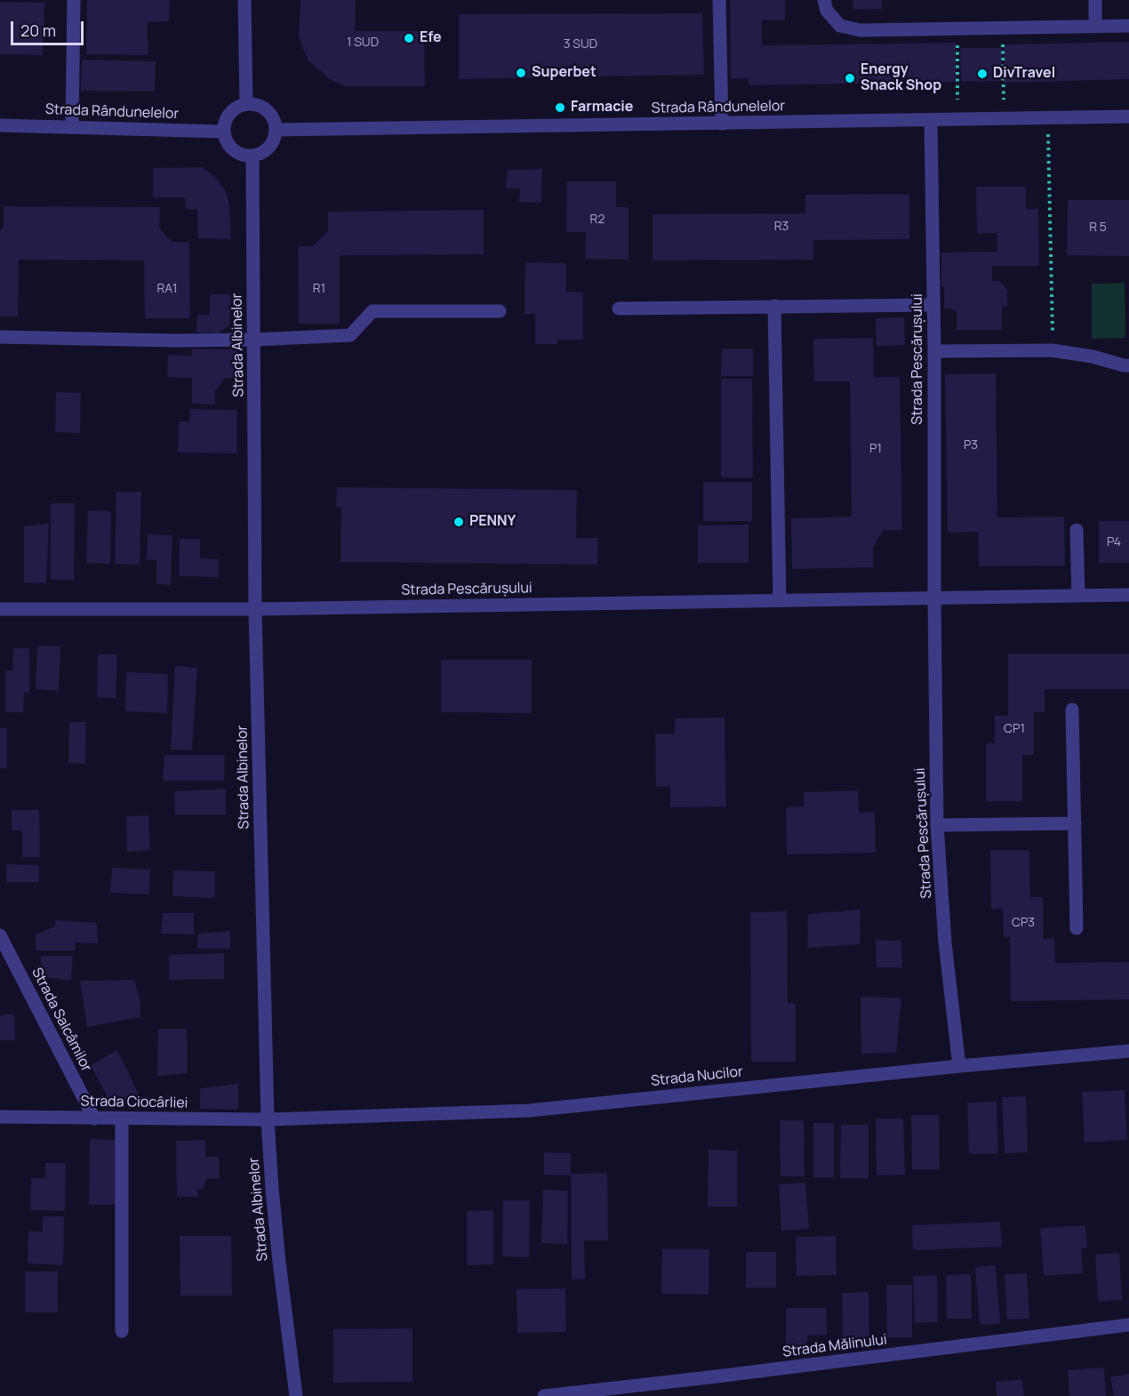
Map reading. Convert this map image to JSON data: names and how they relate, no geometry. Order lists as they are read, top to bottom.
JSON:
{
  "streets": {
    "street": [
      "Strada Rândunelelor",
      "Strada Albinelor",
      "Strada Pescărușului",
      "Strada Salcâmilor",
      "Strada Nucilor",
      "Strada Ciocârliei",
      "Strada Mălinului"
    ]
  },
  "crossings": [
    ["Strada Rândunelelor", "Strada Albinelor"],
    ["Strada Rândunelelor", "Strada Pescărușului"],
    ["Strada Albinelor", "Strada Pescărușului"],
    ["Strada Albinelor", "Strada Nucilor"],
    ["Strada Albinelor", "Strada Ciocârliei"],
    ["Strada Pescărușului", "Strada Nucilor"],
    ["Strada Salcâmilor", "Strada Ciocârliei"],
    ["Strada Nucilor", "Strada Ciocârliei"]
  ],
  "places": [
    "Efe",
    "Superbet",
    "DivTravel",
    "Energy Snack Shop",
    "Farmacie",
    "PENNY"
  ],
  "house_numbers": [
    "1 SUD",
    "3 SUD",
    "R2",
    "R3",
    "R 5",
    "RA1",
    "R1",
    "P3",
    "P1",
    "P4",
    "CP1",
    "CP3"
  ],
  "scale_bar": "20 m"
}
